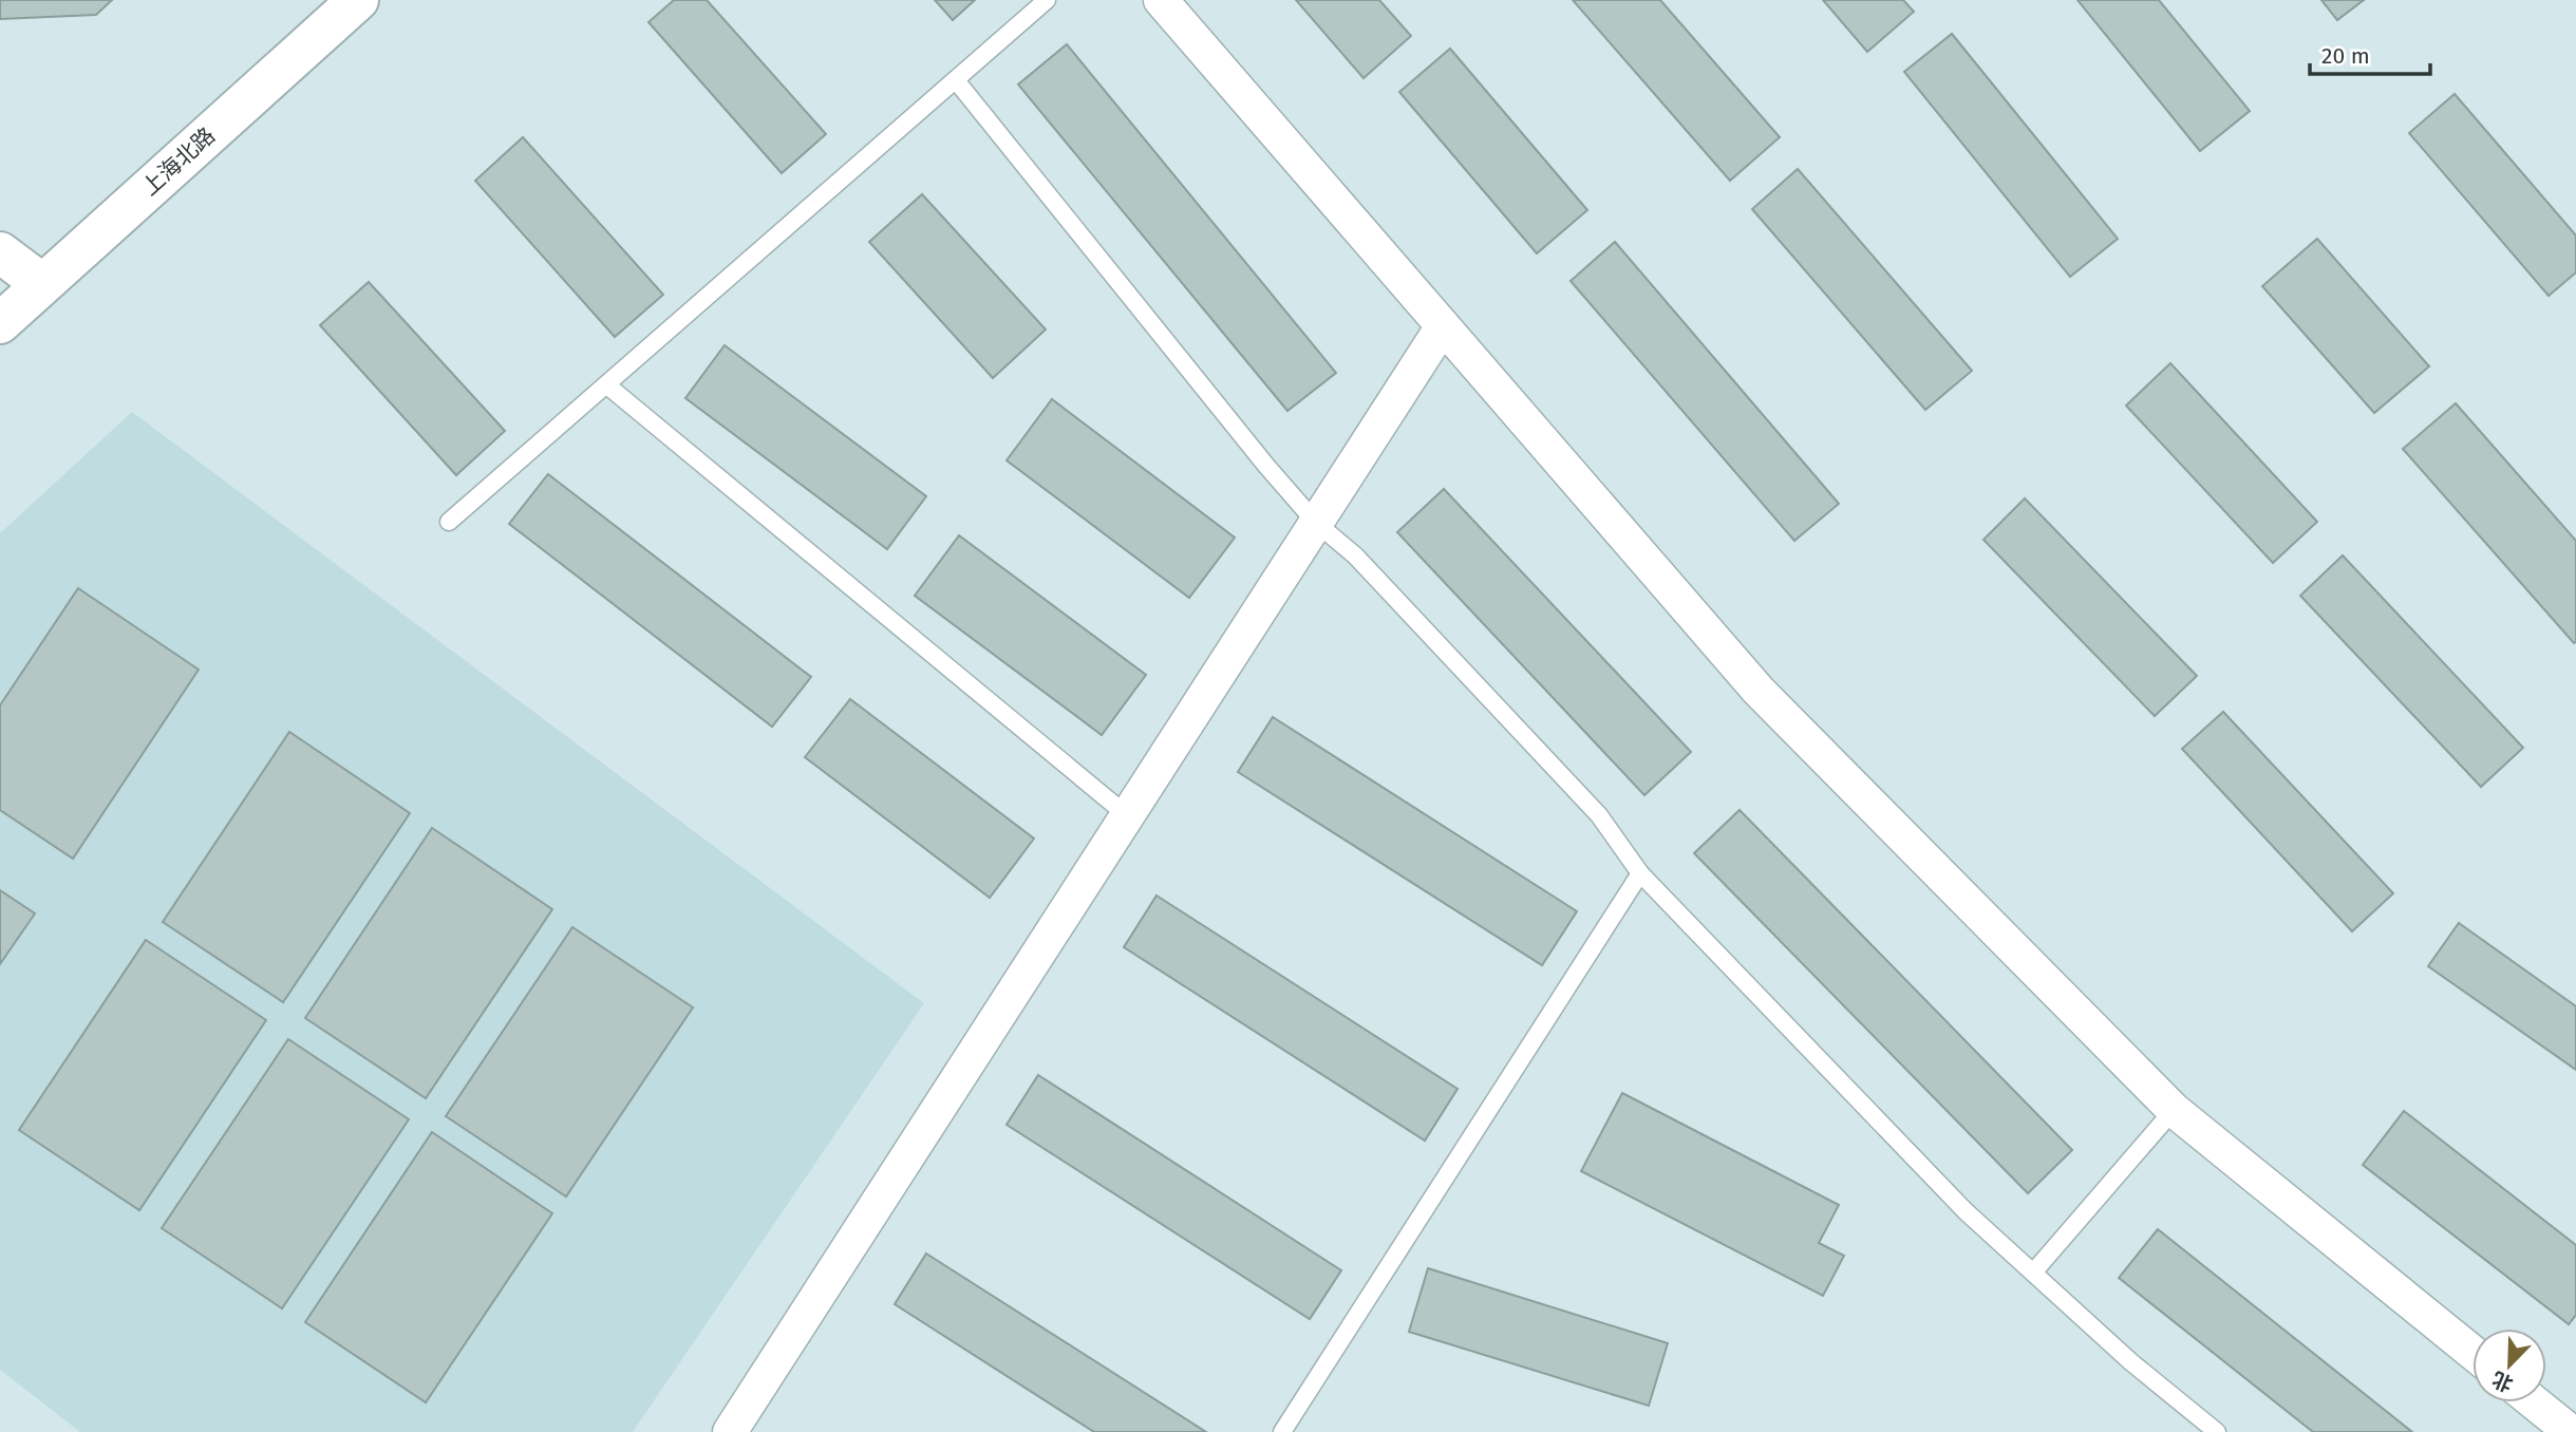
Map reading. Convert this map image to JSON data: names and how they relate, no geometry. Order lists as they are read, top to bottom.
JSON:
{
  "streets": {
    "street": ["上海北路"]
  },
  "scale_bar": "20 m",
  "north": "bottom left"
}
